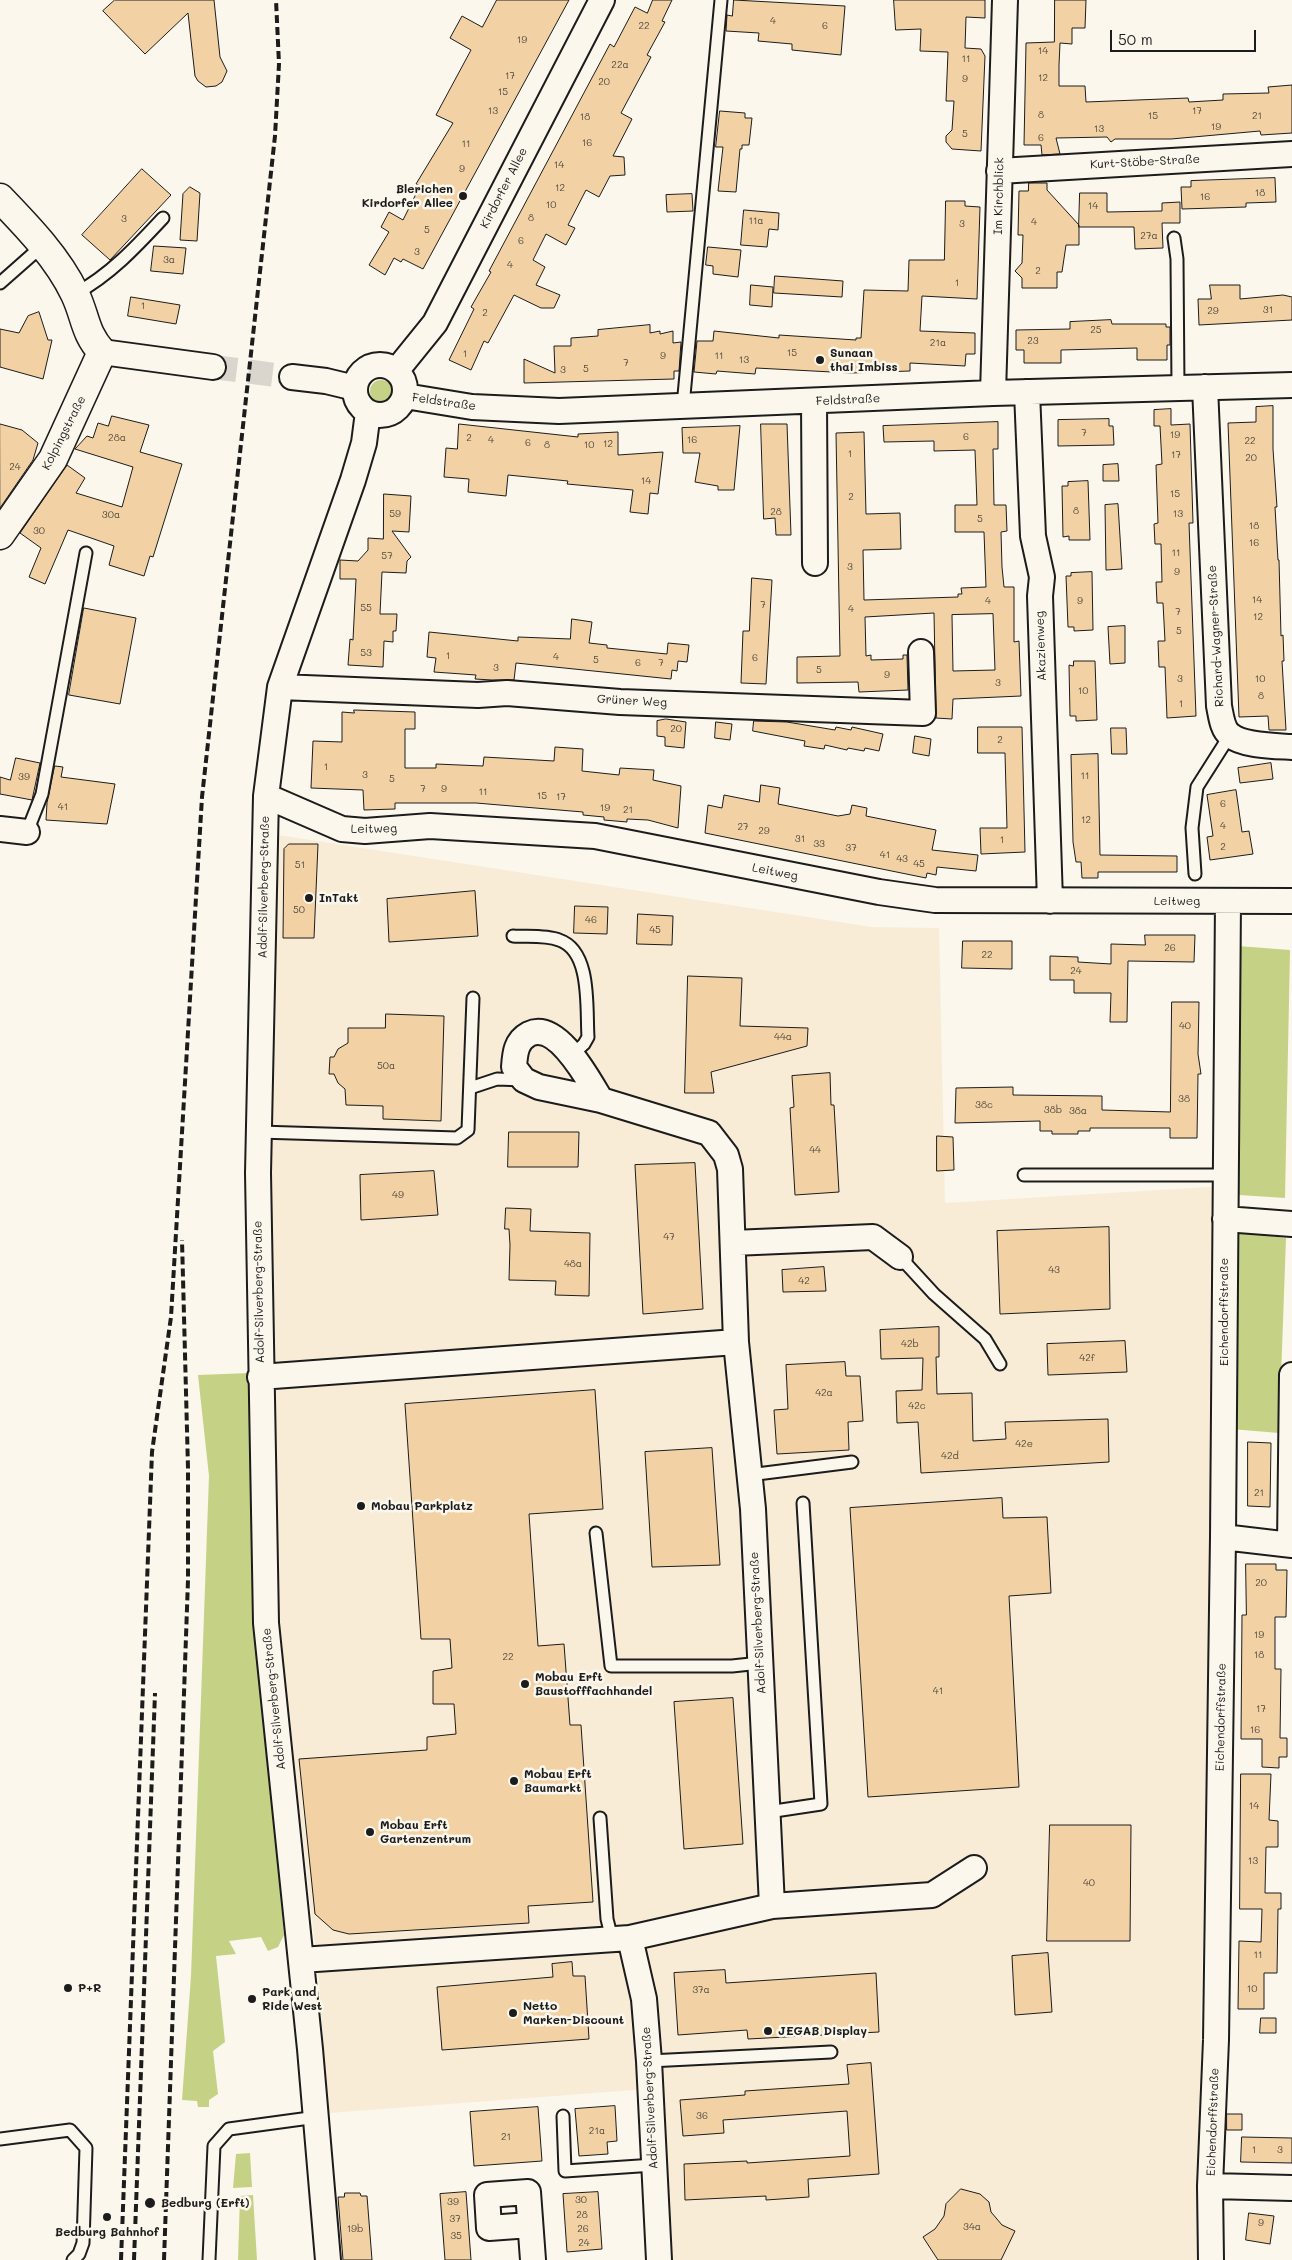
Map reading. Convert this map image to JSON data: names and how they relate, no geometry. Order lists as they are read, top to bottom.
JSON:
{
  "streets": {
    "street": [
      "Kurt-Stöbe-Straße",
      "Kirdorfer Allee",
      "Im Kirchblick",
      "Feldstraße",
      "Kolpingstraße",
      "Richard-Wagner-Straße",
      "Akazienweg",
      "Grüner Weg",
      "Leitweg",
      "Adolf-Silverberg-Straße",
      "Eichendorffstraße"
    ]
  },
  "crossings": [
    ["Kurt-Stöbe-Straße", "Im Kirchblick"],
    ["Kirdorfer Allee", "Feldstraße"],
    ["Kirdorfer Allee", "Adolf-Silverberg-Straße"],
    ["Im Kirchblick", "Feldstraße"],
    ["Feldstraße", "Richard-Wagner-Straße"],
    ["Feldstraße", "Akazienweg"],
    ["Feldstraße", "Adolf-Silverberg-Straße"],
    ["Akazienweg", "Leitweg"],
    ["Grüner Weg", "Adolf-Silverberg-Straße"],
    ["Leitweg", "Adolf-Silverberg-Straße"],
    ["Leitweg", "Eichendorffstraße"]
  ],
  "places": [
    "Blerichen Kirdorfer Allee",
    "Sunaan thai Imbiss",
    "InTakt",
    "Mobau Parkplatz",
    "Mobau Erft Baustofffachhandel",
    "Mobau Erft Baumarkt",
    "Mobau Erft Gartenzentrum",
    "P+R",
    "Park and Ride West",
    "Netto Marken-Discount",
    "JEGAB Display",
    "Bedburg (Erft)",
    "Bedburg Bahnhof"
  ],
  "house_numbers": [
    "4",
    "22",
    "6",
    "19",
    "14",
    "11",
    "22a",
    "17",
    "12",
    "9",
    "20",
    "15",
    "13",
    "17",
    "8",
    "15",
    "21",
    "18",
    "19",
    "13",
    "5",
    "6",
    "16",
    "11",
    "14",
    "9",
    "12",
    "18",
    "16",
    "10",
    "14",
    "8",
    "3",
    "11a",
    "4",
    "3",
    "5",
    "27a",
    "6",
    "3",
    "3a",
    "4",
    "2",
    "1",
    "1",
    "31",
    "29",
    "2",
    "25",
    "23",
    "21a",
    "15",
    "1",
    "9",
    "11",
    "13",
    "7",
    "5",
    "3",
    "7",
    "19",
    "6",
    "28a",
    "2",
    "4",
    "16",
    "22",
    "6",
    "12",
    "8",
    "10",
    "1",
    "17",
    "20",
    "24",
    "14",
    "15",
    "2",
    "8",
    "28",
    "59",
    "13",
    "30a",
    "5",
    "18",
    "30",
    "16",
    "11",
    "57",
    "3",
    "9",
    "14",
    "4",
    "9",
    "7",
    "55",
    "4",
    "7",
    "12",
    "5",
    "53",
    "1",
    "4",
    "6",
    "5",
    "6",
    "7",
    "3",
    "5",
    "9",
    "3",
    "10",
    "3",
    "10",
    "8",
    "1",
    "20",
    "2",
    "1",
    "3",
    "11",
    "39",
    "5",
    "7",
    "9",
    "11",
    "15",
    "17",
    "6",
    "41",
    "19",
    "21",
    "12",
    "4",
    "27",
    "29",
    "31",
    "1",
    "33",
    "2",
    "37",
    "41",
    "43",
    "45",
    "51",
    "50",
    "46",
    "45",
    "26",
    "22",
    "24",
    "40",
    "44a",
    "50a",
    "38",
    "38c",
    "38b",
    "38a",
    "44",
    "49",
    "47",
    "48a",
    "43",
    "42",
    "42b",
    "42f",
    "42a",
    "42c",
    "42e",
    "42d",
    "21",
    "20",
    "19",
    "18",
    "22",
    "41",
    "17",
    "16",
    "14",
    "13",
    "40",
    "11",
    "10",
    "37a",
    "36",
    "21a",
    "21",
    "1",
    "3",
    "30",
    "39",
    "28",
    "37",
    "9",
    "34a",
    "19b",
    "26",
    "35",
    "24"
  ],
  "scale_bar": "50 m"
}
